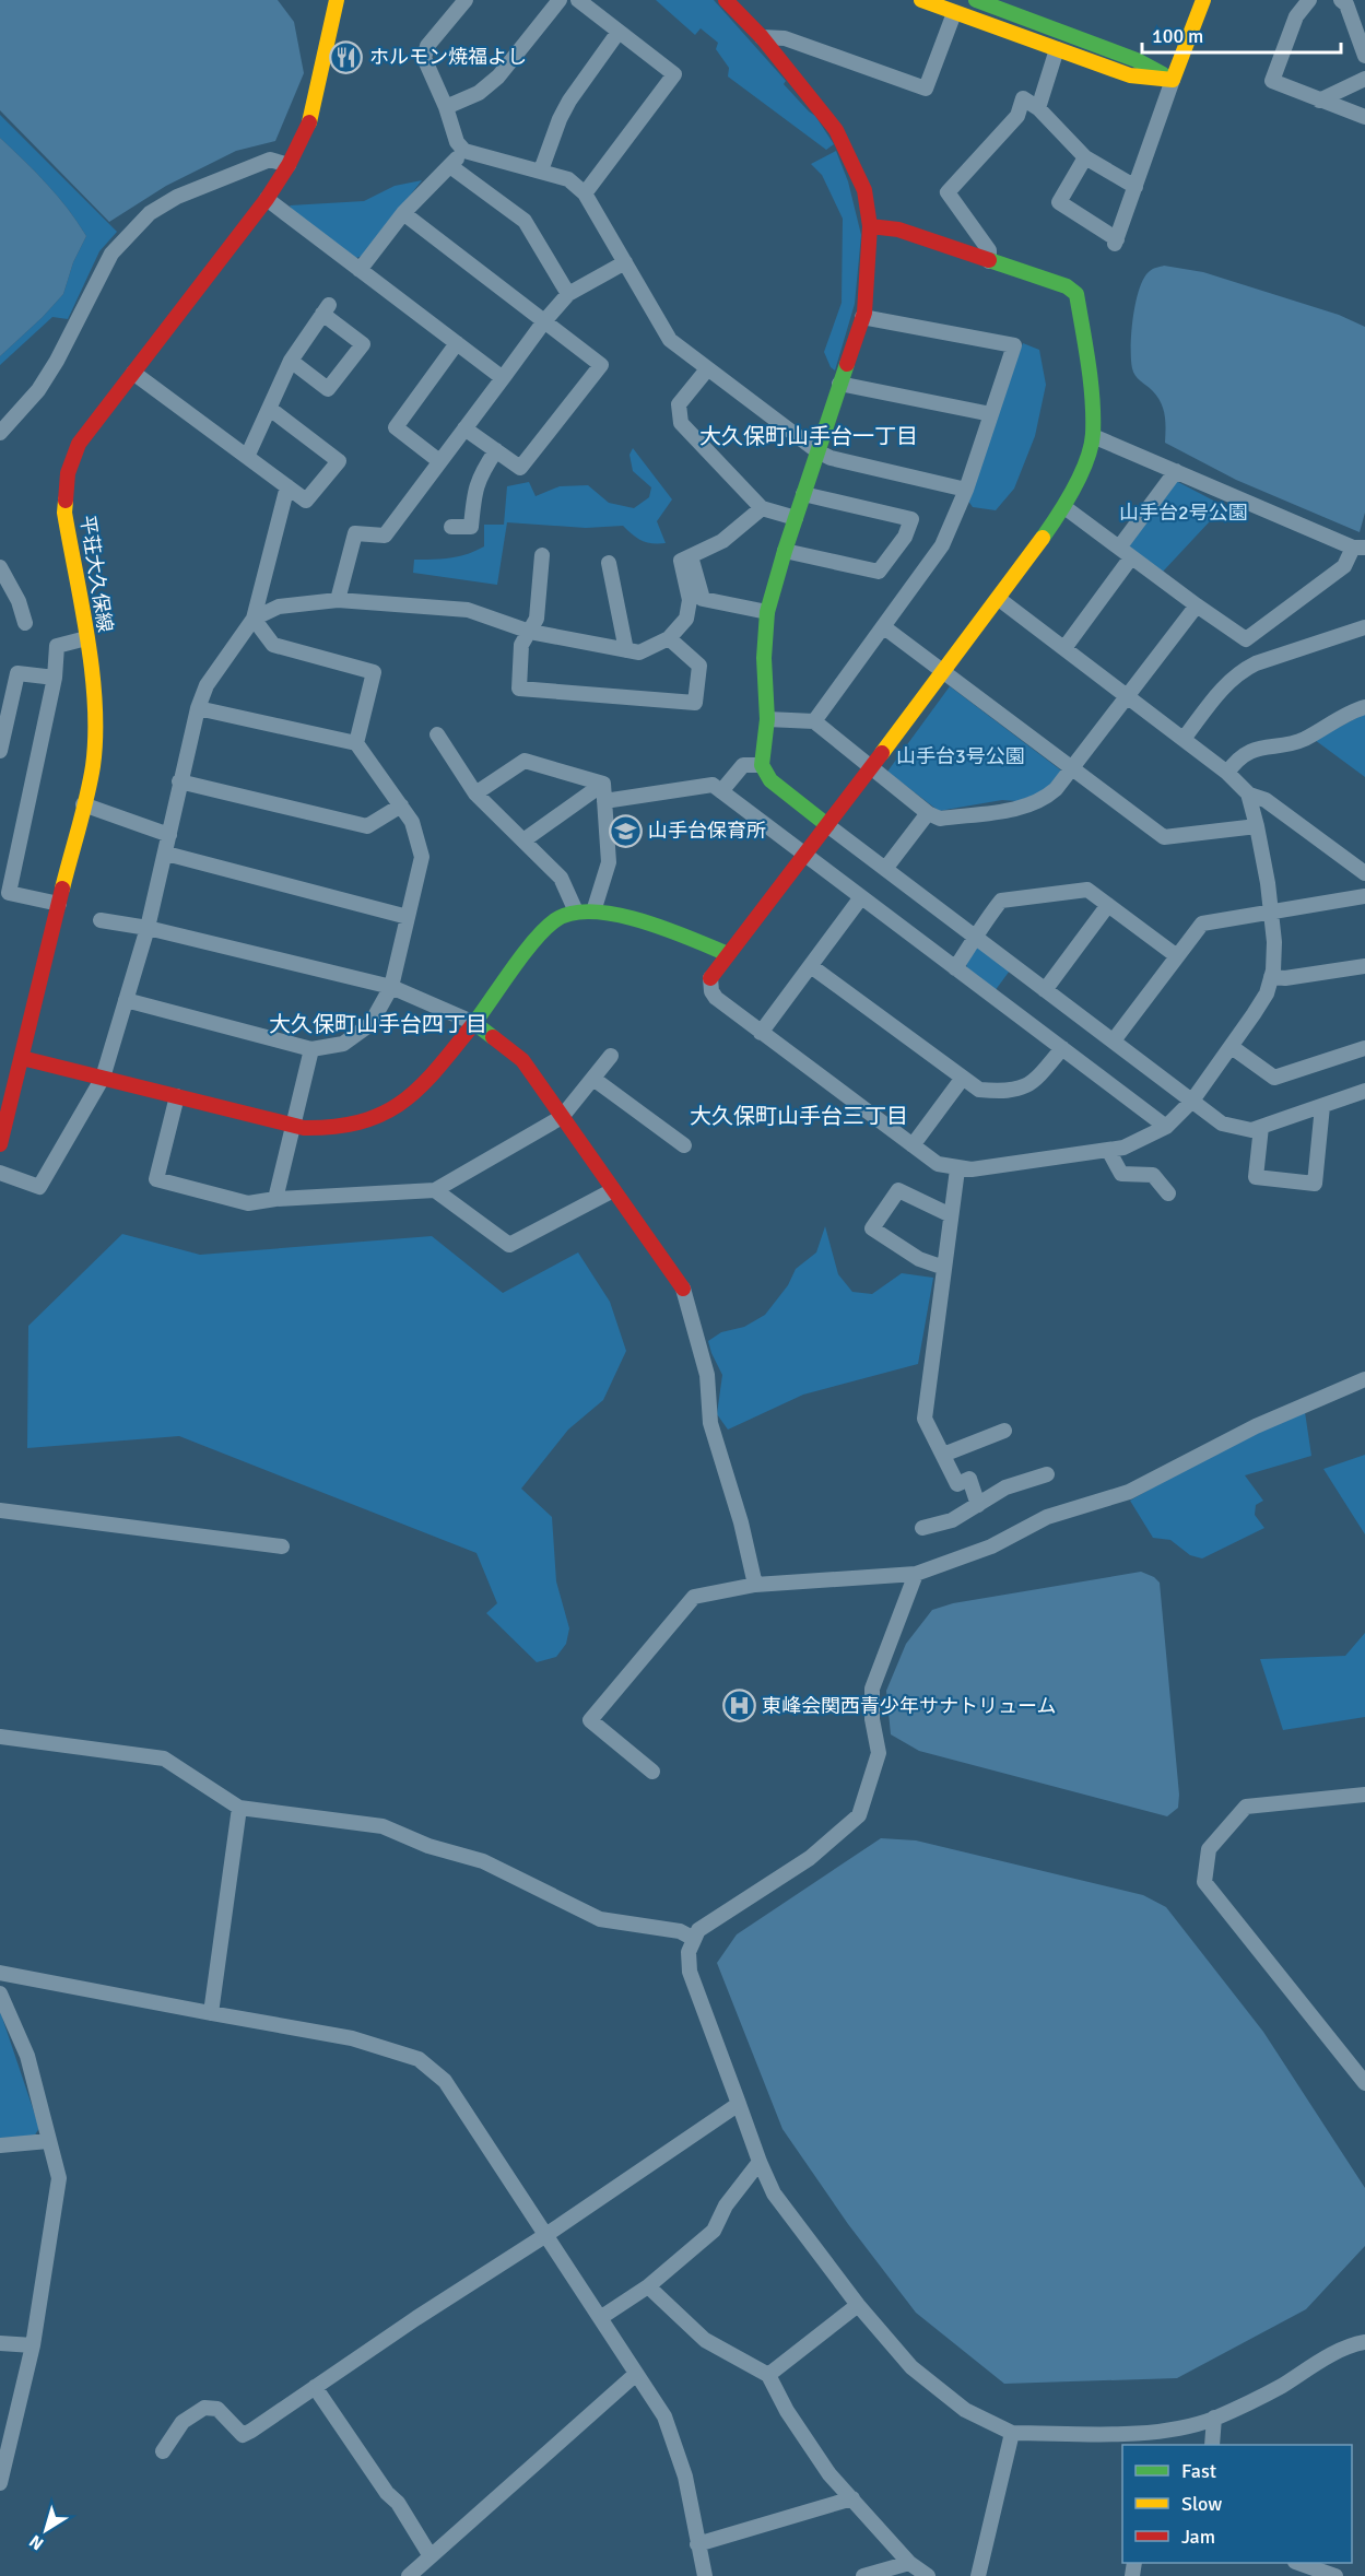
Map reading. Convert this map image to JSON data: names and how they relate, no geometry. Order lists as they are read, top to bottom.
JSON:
{
  "streets": {
    "street": ["平荘大久保線"]
  },
  "districts": ["大久保町山手台一丁目", "大久保町山手台四丁目", "大久保町山手台三丁目"],
  "parks": ["山手台2号公園", "山手台3号公園"],
  "places": {
    "restaurant": ["ホルモン焼福よし"],
    "school or university": ["山手台保育所"],
    "hospital": ["東峰会関西青少年サナトリューム"]
  },
  "legend": ["Fast", "Slow", "Jam"],
  "scale_bar": "100 m",
  "north": "bottom left"
}
